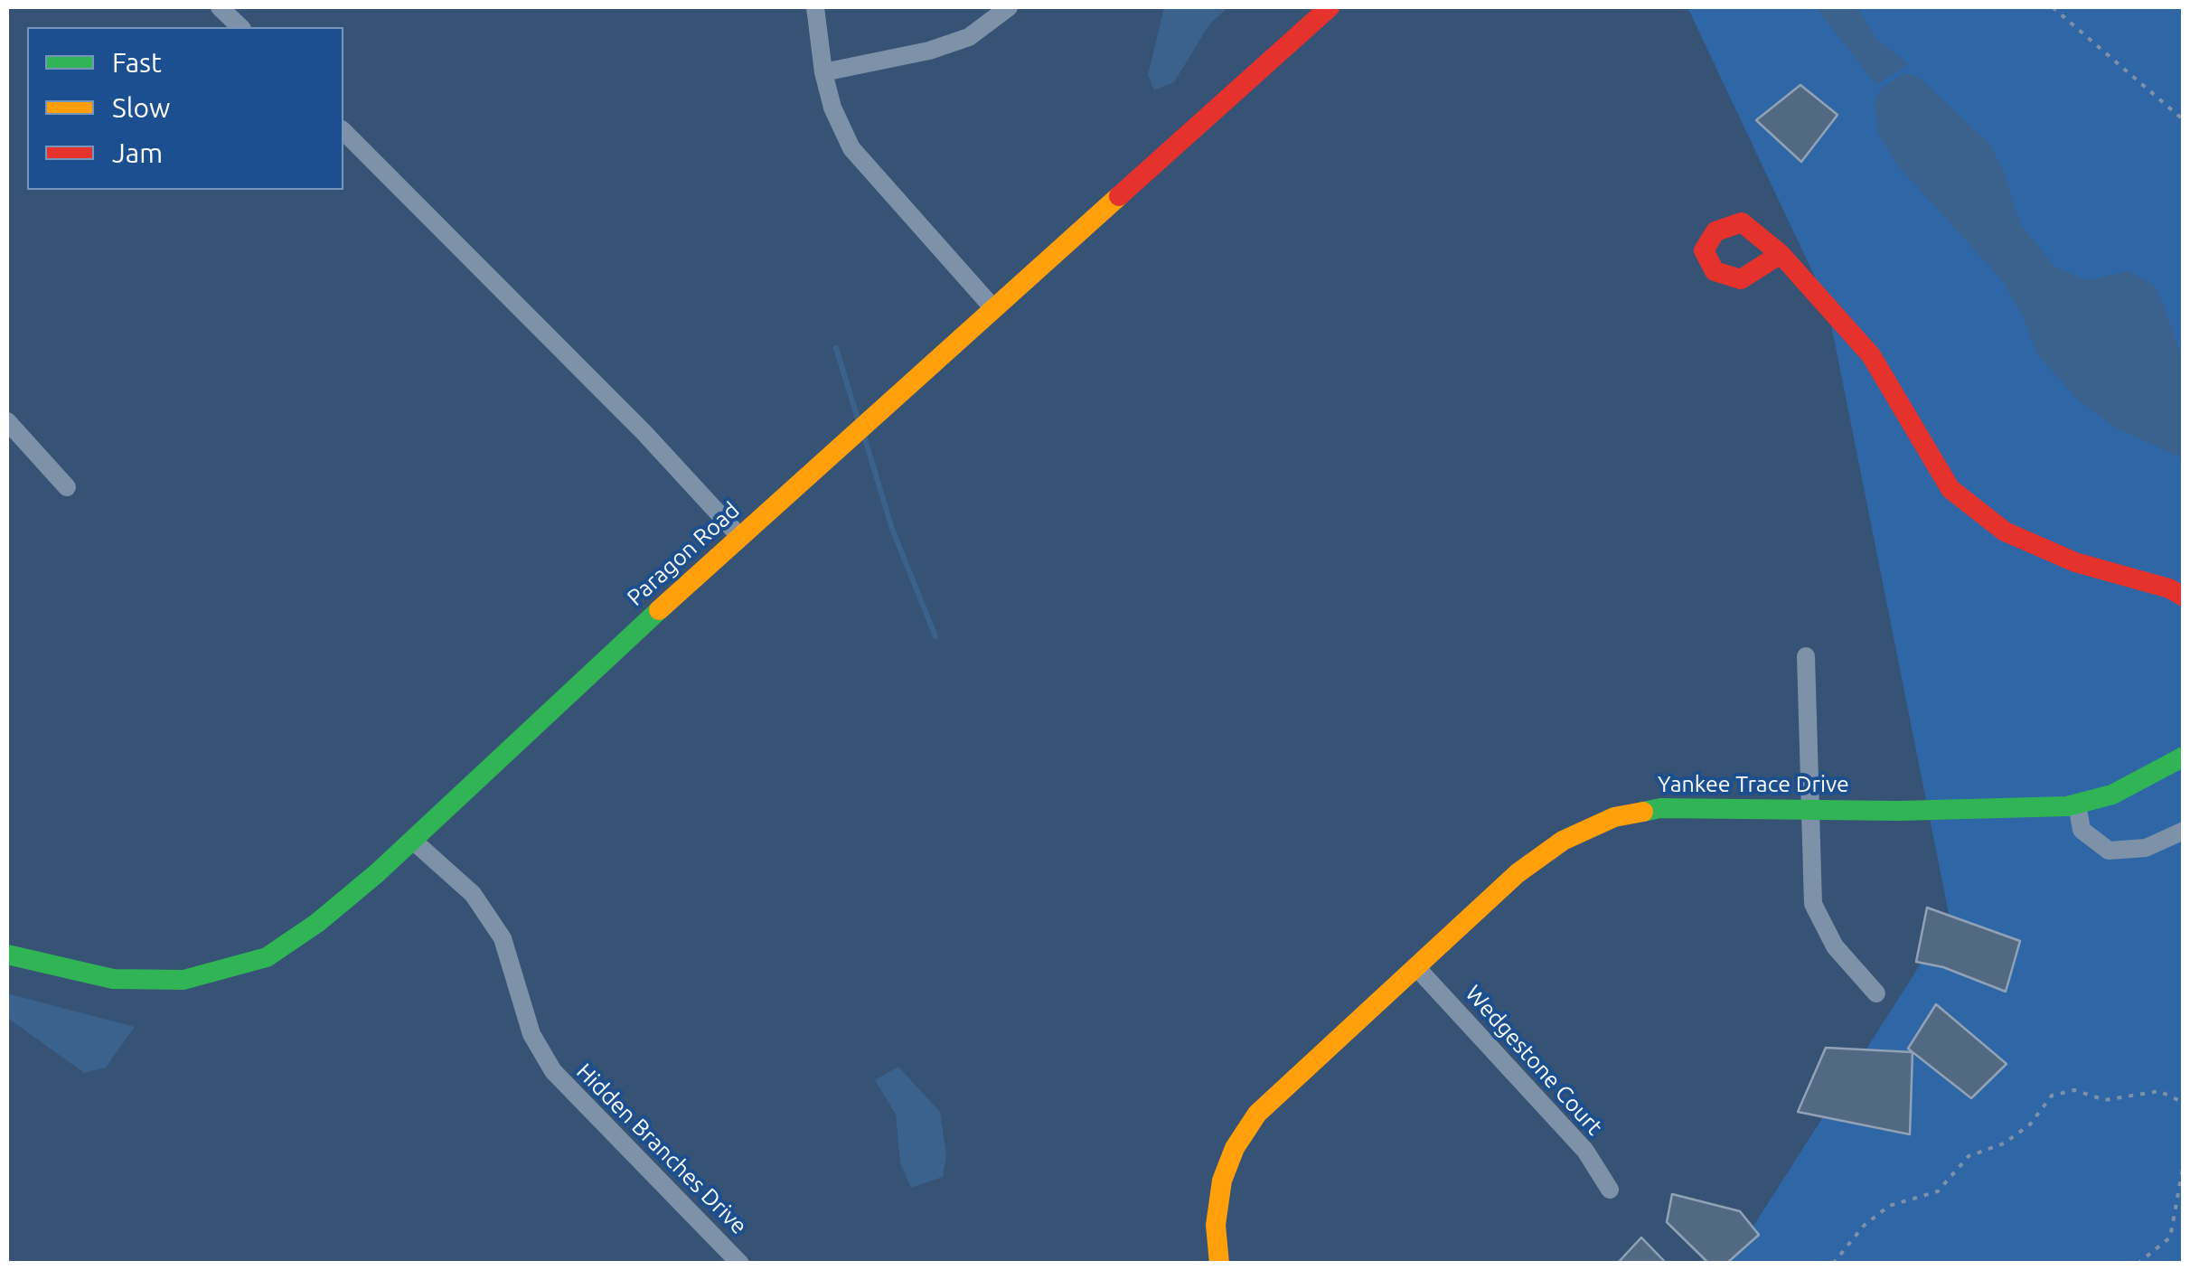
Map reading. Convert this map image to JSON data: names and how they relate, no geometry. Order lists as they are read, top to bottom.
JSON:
{
  "streets": {
    "street": [
      "Paragon Road",
      "Yankee Trace Drive",
      "Wedgestone Court",
      "Hidden Branches Drive"
    ]
  },
  "crossings": [
    ["Paragon Road", "Hidden Branches Drive"],
    ["Yankee Trace Drive", "Wedgestone Court"]
  ],
  "legend": ["Fast", "Slow", "Jam"]
}
